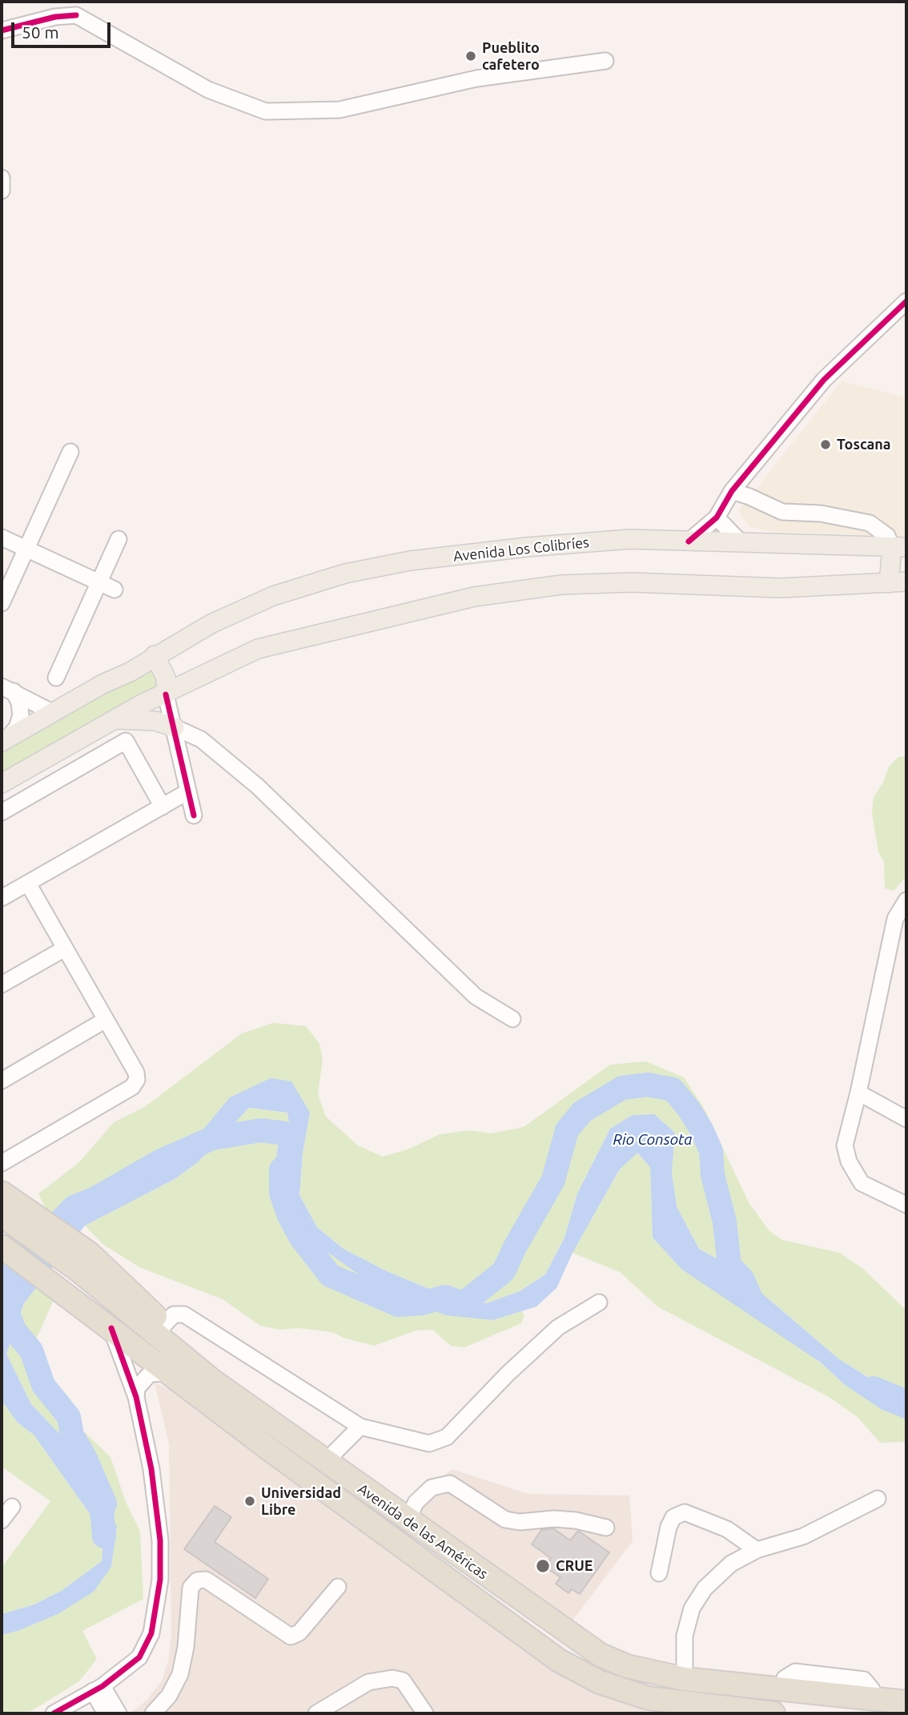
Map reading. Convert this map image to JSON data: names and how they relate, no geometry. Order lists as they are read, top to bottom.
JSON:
{
  "streets": {
    "highway": ["Avenida de las Américas"],
    "main road": ["Avenida Los Colibríes"]
  },
  "water": ["Rio Consota"],
  "places": [
    "Pueblito cafetero",
    "Toscana",
    "Universidad Libre",
    "CRUE"
  ],
  "scale_bar": "50 m"
}
